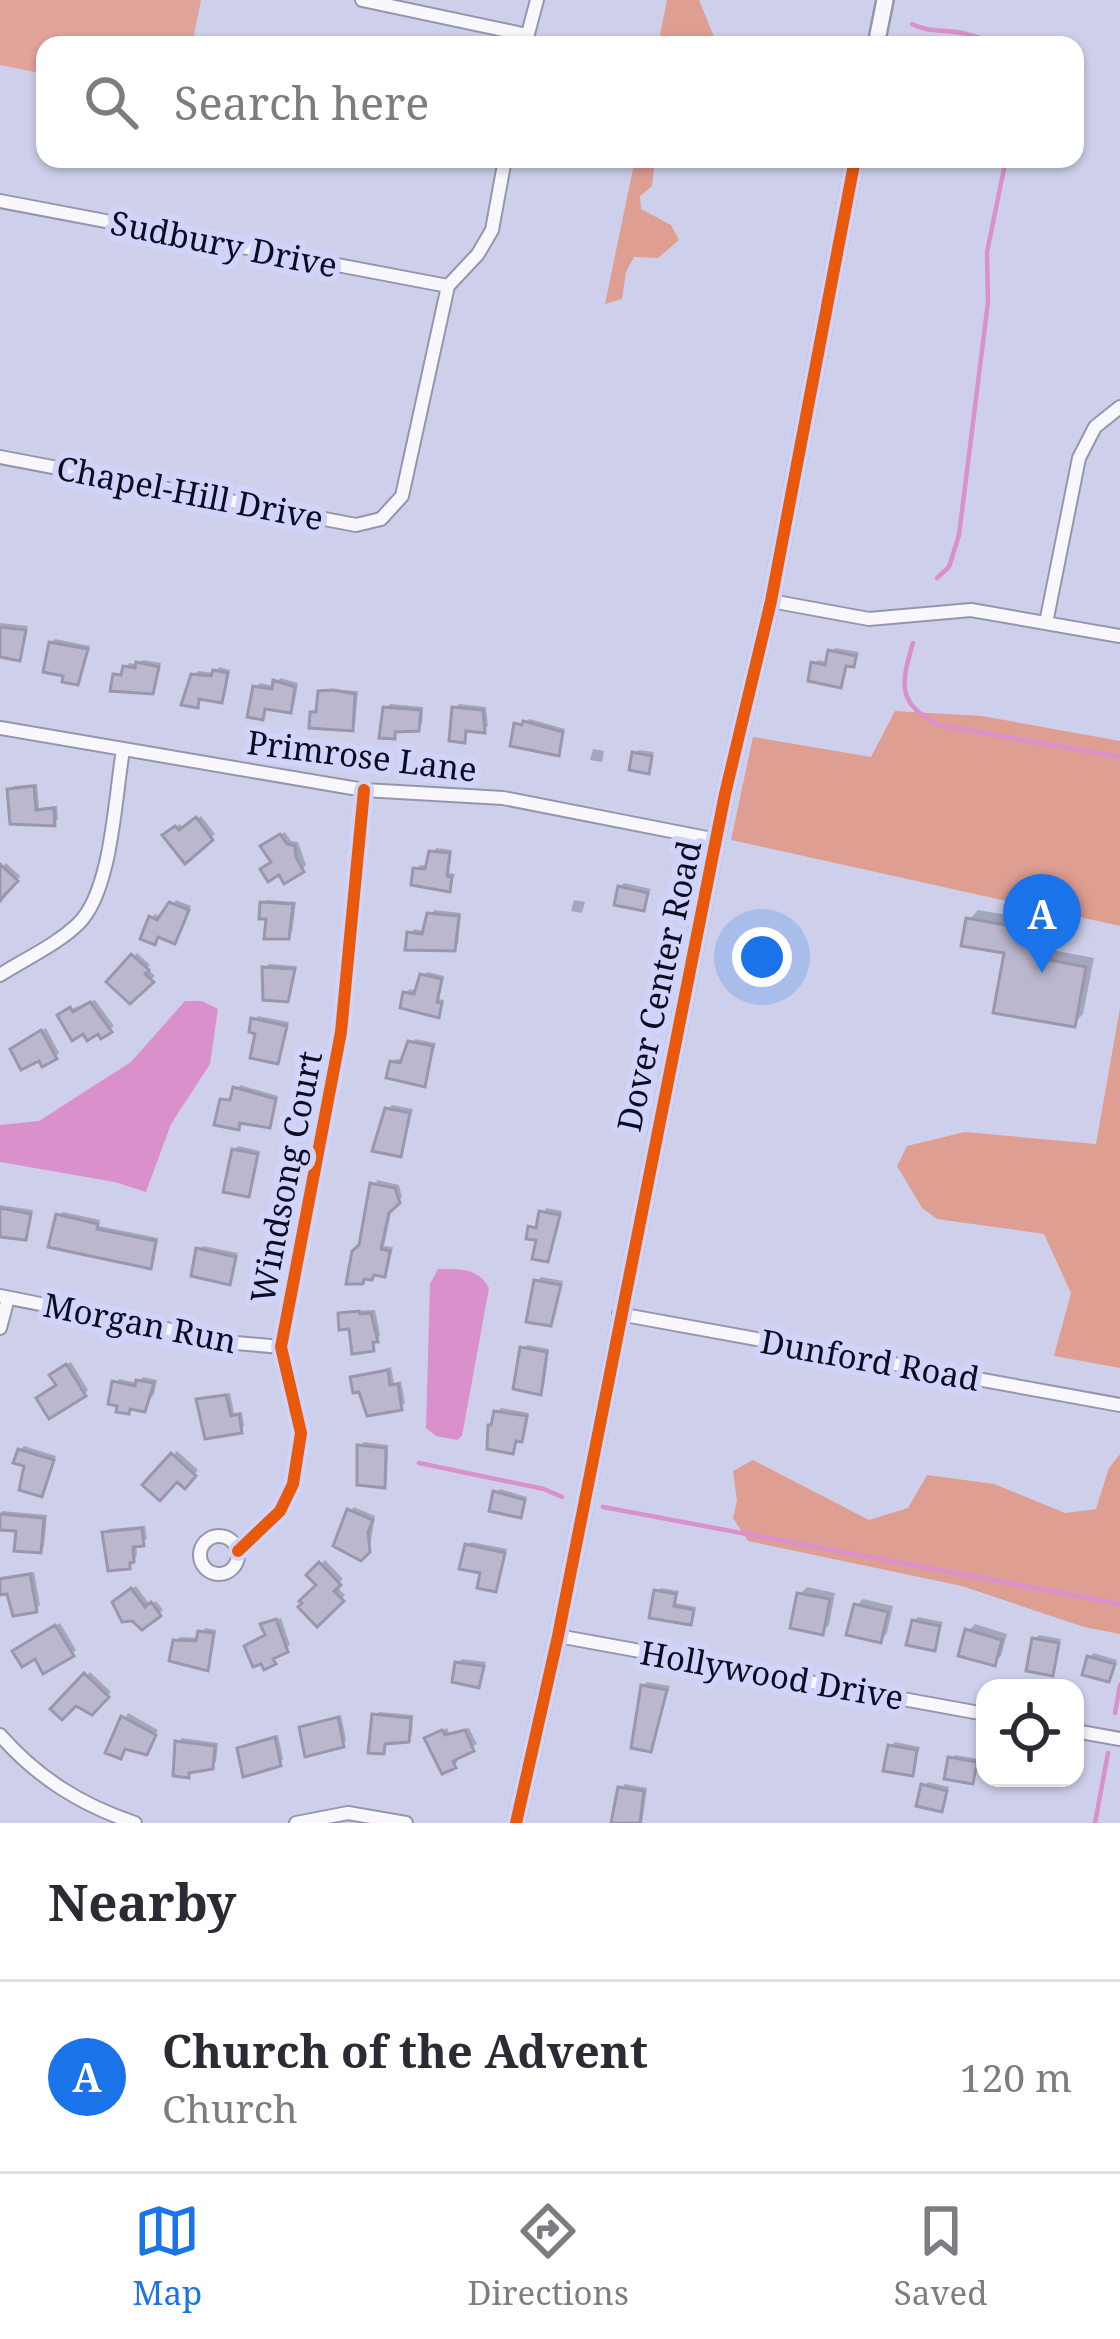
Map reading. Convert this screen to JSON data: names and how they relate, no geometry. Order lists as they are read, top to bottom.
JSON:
{
  "streets": {
    "street": [
      "Sudbury Drive",
      "Chapel-Hill Drive",
      "Primrose Lane",
      "Dover Center Road",
      "Windsong Court",
      "Morgan Run",
      "Dunford Road",
      "Hollywood Drive"
    ]
  },
  "crossings": [
    ["Sudbury Drive", "Chapel-Hill Drive"],
    ["Primrose Lane", "Dover Center Road"],
    ["Primrose Lane", "Windsong Court"],
    ["Dover Center Road", "Dunford Road"],
    ["Dover Center Road", "Hollywood Drive"],
    ["Windsong Court", "Morgan Run"]
  ],
  "page": {
    "search": "Search here",
    "pins": "A",
    "heading": "Nearby",
    "list": [
      {
        "mark": "A",
        "name": "Church of the Advent",
        "note": "Church",
        "value": "120 m"
      }
    ],
    "nav": ["Map", "Directions", "Saved"]
  }
}
